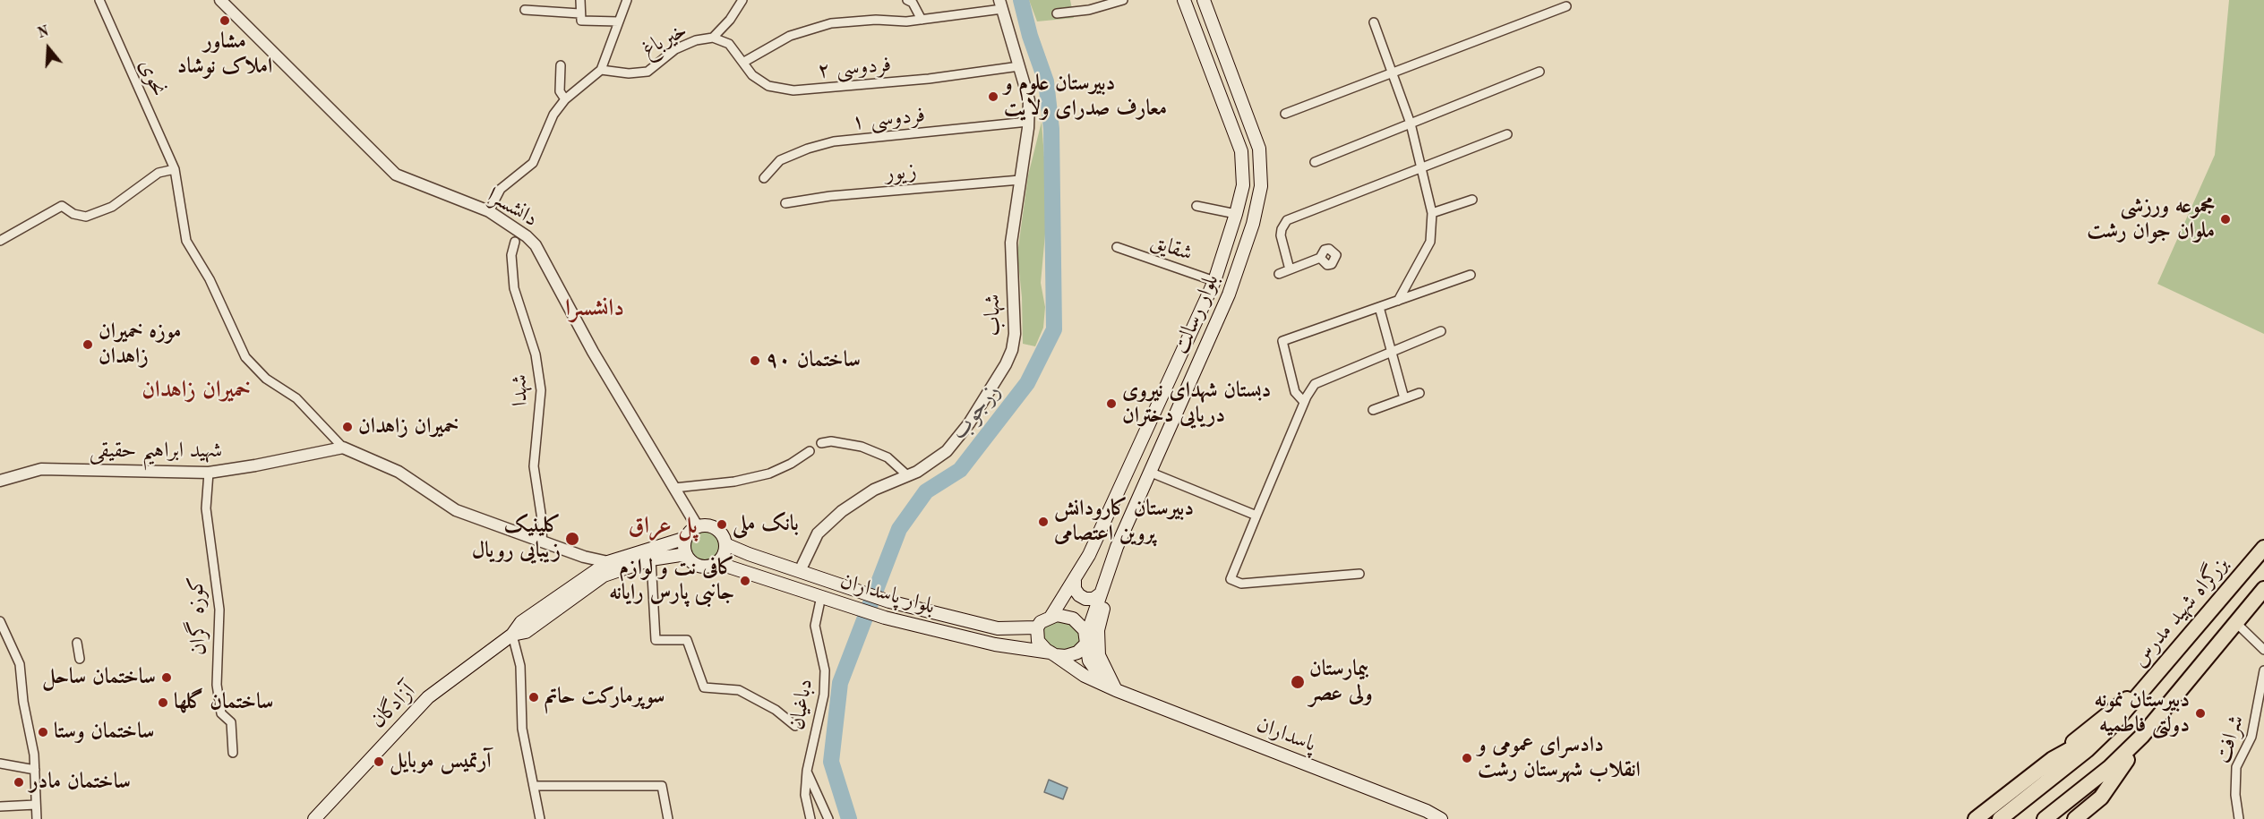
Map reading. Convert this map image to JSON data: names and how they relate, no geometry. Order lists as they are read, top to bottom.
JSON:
{
  "streets": {
    "highway": ["بزرگراه شهید مدرس"],
    "main road": [
      "بلوار رسالت",
      "بلوار پاسداران",
      "آزادگان",
      "پاسداران"
    ],
    "street": [
      "خیرباغ",
      "فردوسی ۲",
      "نحوی",
      "فردوسی ۱",
      "زیور",
      "دانشسرا",
      "شقایق",
      "شهاب",
      "شهدا",
      "شهید ابراهیم حقیقی",
      "کوزه گران",
      "دباغیان",
      "شرافت"
    ]
  },
  "crossings": [
    ["خیرباغ", "فردوسی ۲"],
    ["فردوسی ۲", "شهاب"],
    ["فردوسی ۱", "شهاب"],
    ["زیور", "شهاب"],
    ["دانشسرا", "بلوار پاسداران"],
    ["دانشسرا", "آزادگان"],
    ["شقایق", "بلوار رسالت"],
    ["بلوار رسالت", "بلوار پاسداران"],
    ["بلوار رسالت", "پاسداران"],
    ["شهاب", "بلوار پاسداران"],
    ["شهید ابراهیم حقیقی", "کوزه گران"],
    ["بلوار پاسداران", "دباغیان"],
    ["بلوار پاسداران", "آزادگان"],
    ["بلوار پاسداران", "پاسداران"]
  ],
  "districts": ["دانشسرا", "خمیران زاهدان", "پل عراق"],
  "water": ["زرجوب"],
  "places": [
    "مشاور املاک نوشاد",
    "دبیرستان علوم و معارف صدرای ولایت",
    "مجموعه ورزشی ملوان جوان رشت",
    "موزه خمیران زاهدان",
    "ساختمان ۹۰",
    "دبستان شهدای نیروی دریایی دختران",
    "خمیران زاهدان",
    "دبیرستان کارودانش پروین اعتصامی",
    "بانک ملی",
    "کلینیک زیبایی رویال",
    "کافی نت و لوازم جانبی پارس رایانه",
    "ساختمان ساحل",
    "بیمارستان ولی عصر",
    "سوپرمارکت حاتم",
    "ساختمان گلها",
    "دبیرستان نمونه دولتی فاطمیه",
    "ساختمان وستا",
    "دادسرای عمومی و انقلاب شهرستان رشت",
    "آرتمیس موبایل",
    "ساختمان مادر"
  ],
  "north": "top"
}
